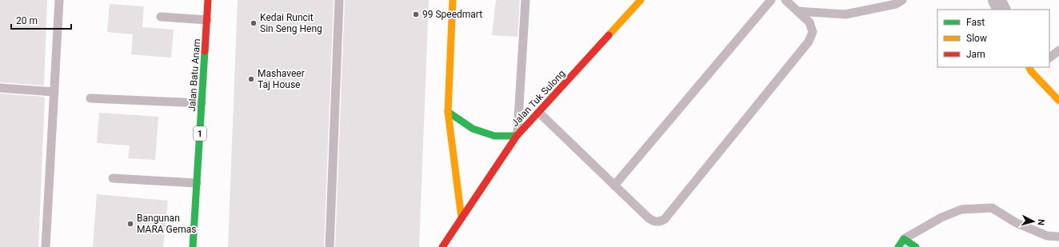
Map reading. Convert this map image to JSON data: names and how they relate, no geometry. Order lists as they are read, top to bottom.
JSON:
{
  "streets": {
    "main road": ["Jalan Batu Anam", "Jalan Tuk Sulong", "1"]
  },
  "places": [
    "99 Speedmart",
    "Kedai Runcit Sin Seng Heng",
    "Mashaveer Taj House",
    "Bangunan MARA Gemas"
  ],
  "legend": ["Fast", "Slow", "Jam"],
  "scale_bar": "20 m",
  "north": "right"
}
